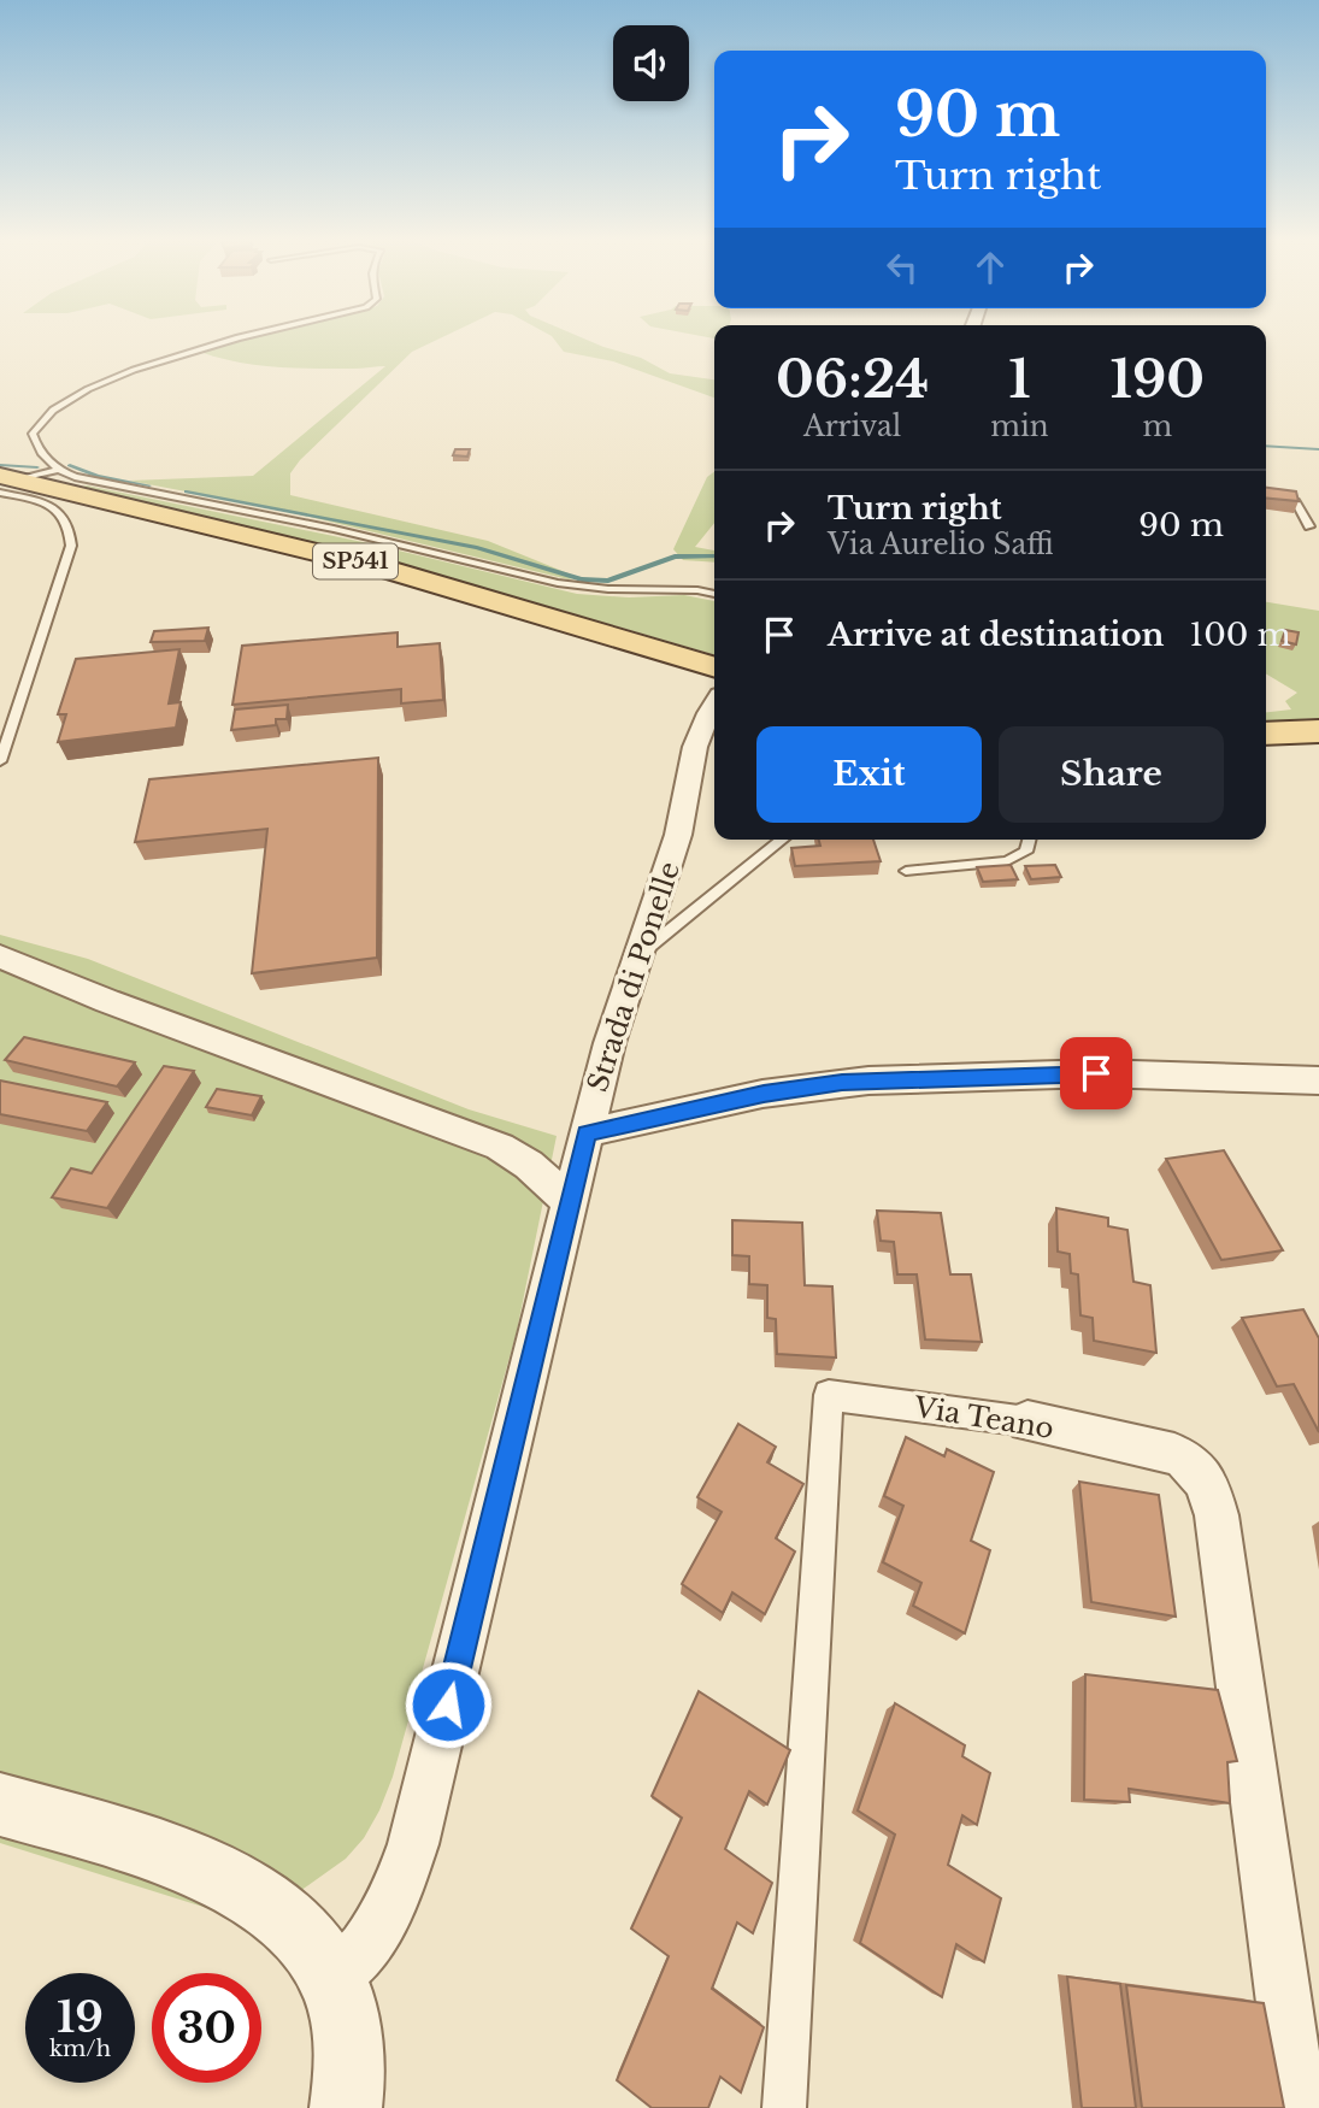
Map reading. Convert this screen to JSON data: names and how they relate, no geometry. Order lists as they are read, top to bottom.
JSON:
{
  "streets": {
    "main road": ["SP541"],
    "street": ["Strada di Ponelle", "Via Teano"]
  },
  "page": {
    "turn": ["90 m", "Turn right"],
    "eta": [
      "06:24",
      "Arrival",
      "1",
      "min",
      "190",
      "m"
    ],
    "list": [
      {
        "name": "Turn right",
        "note": "Via Aurelio Saffi",
        "value": "90 m"
      },
      {
        "name": "Arrive at destination",
        "value": "100 m"
      }
    ],
    "buttons": ["Exit", "Share"],
    "speed": "19 km/h",
    "limit": "30"
  }
}
